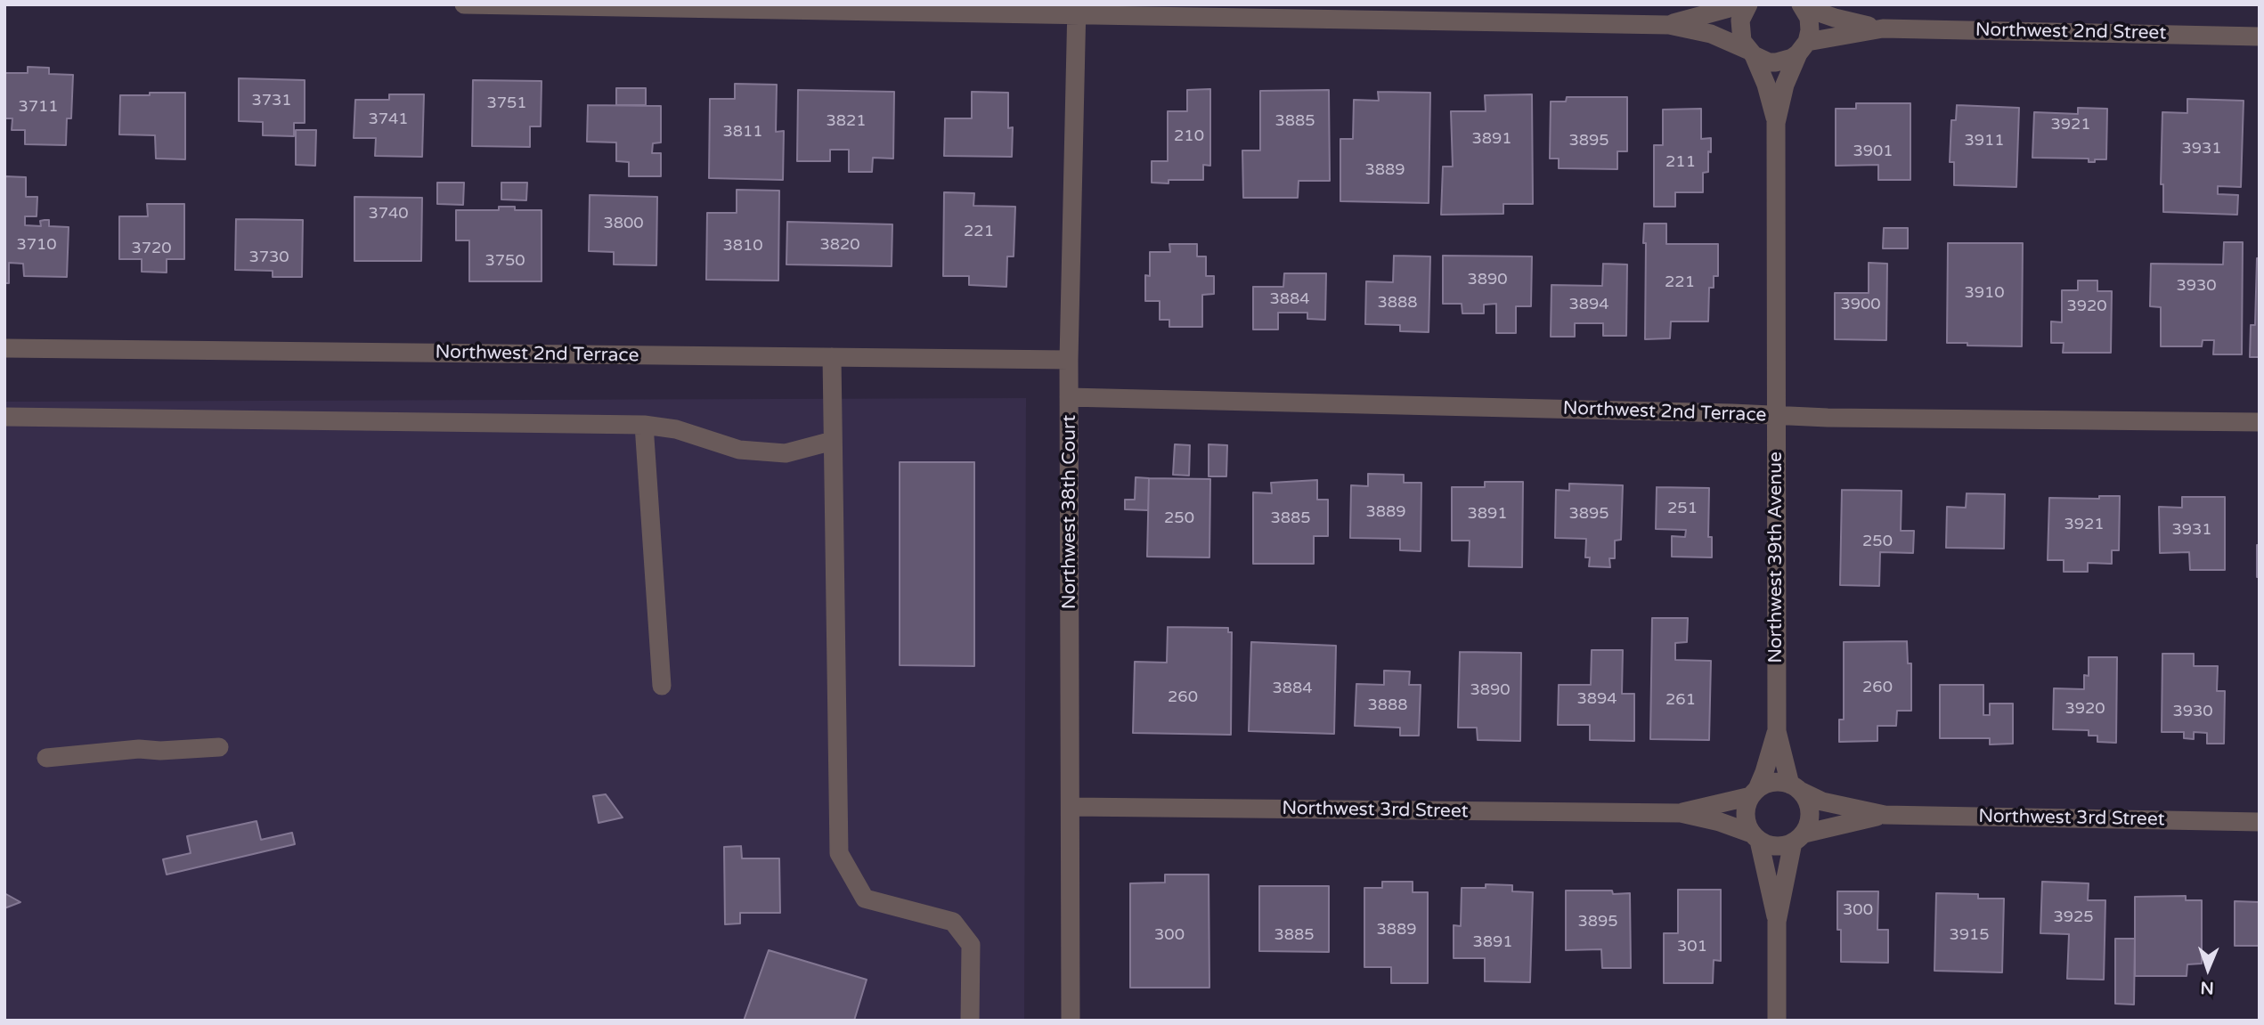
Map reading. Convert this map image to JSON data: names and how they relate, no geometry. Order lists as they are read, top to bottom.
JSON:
{
  "streets": {
    "street": [
      "Northwest 2nd Street",
      "Northwest 2nd Terrace",
      "Northwest 38th Court",
      "Northwest 39th Avenue",
      "Northwest 3rd Street"
    ]
  },
  "crossings": [
    ["Northwest 2nd Street", "Northwest 39th Avenue"],
    ["Northwest 2nd Terrace", "Northwest 38th Court"],
    ["Northwest 2nd Terrace", "Northwest 39th Avenue"],
    ["Northwest 38th Court", "Northwest 3rd Street"],
    ["Northwest 39th Avenue", "Northwest 3rd Street"]
  ],
  "house_numbers": [
    "3731",
    "3751",
    "3711",
    "3741",
    "3821",
    "3885",
    "3921",
    "3811",
    "210",
    "3891",
    "3895",
    "3911",
    "3931",
    "3901",
    "211",
    "3889",
    "3740",
    "3800",
    "221",
    "3710",
    "3820",
    "3810",
    "3720",
    "3730",
    "3750",
    "3890",
    "221",
    "3930",
    "3910",
    "3884",
    "3888",
    "3894",
    "3900",
    "3920",
    "251",
    "3889",
    "3891",
    "3895",
    "250",
    "3885",
    "3921",
    "3931",
    "250",
    "260",
    "3884",
    "3890",
    "260",
    "3894",
    "261",
    "3888",
    "3920",
    "3930",
    "300",
    "3925",
    "3895",
    "3889",
    "300",
    "3885",
    "3915",
    "3891",
    "301"
  ],
  "north": "bottom"
}
